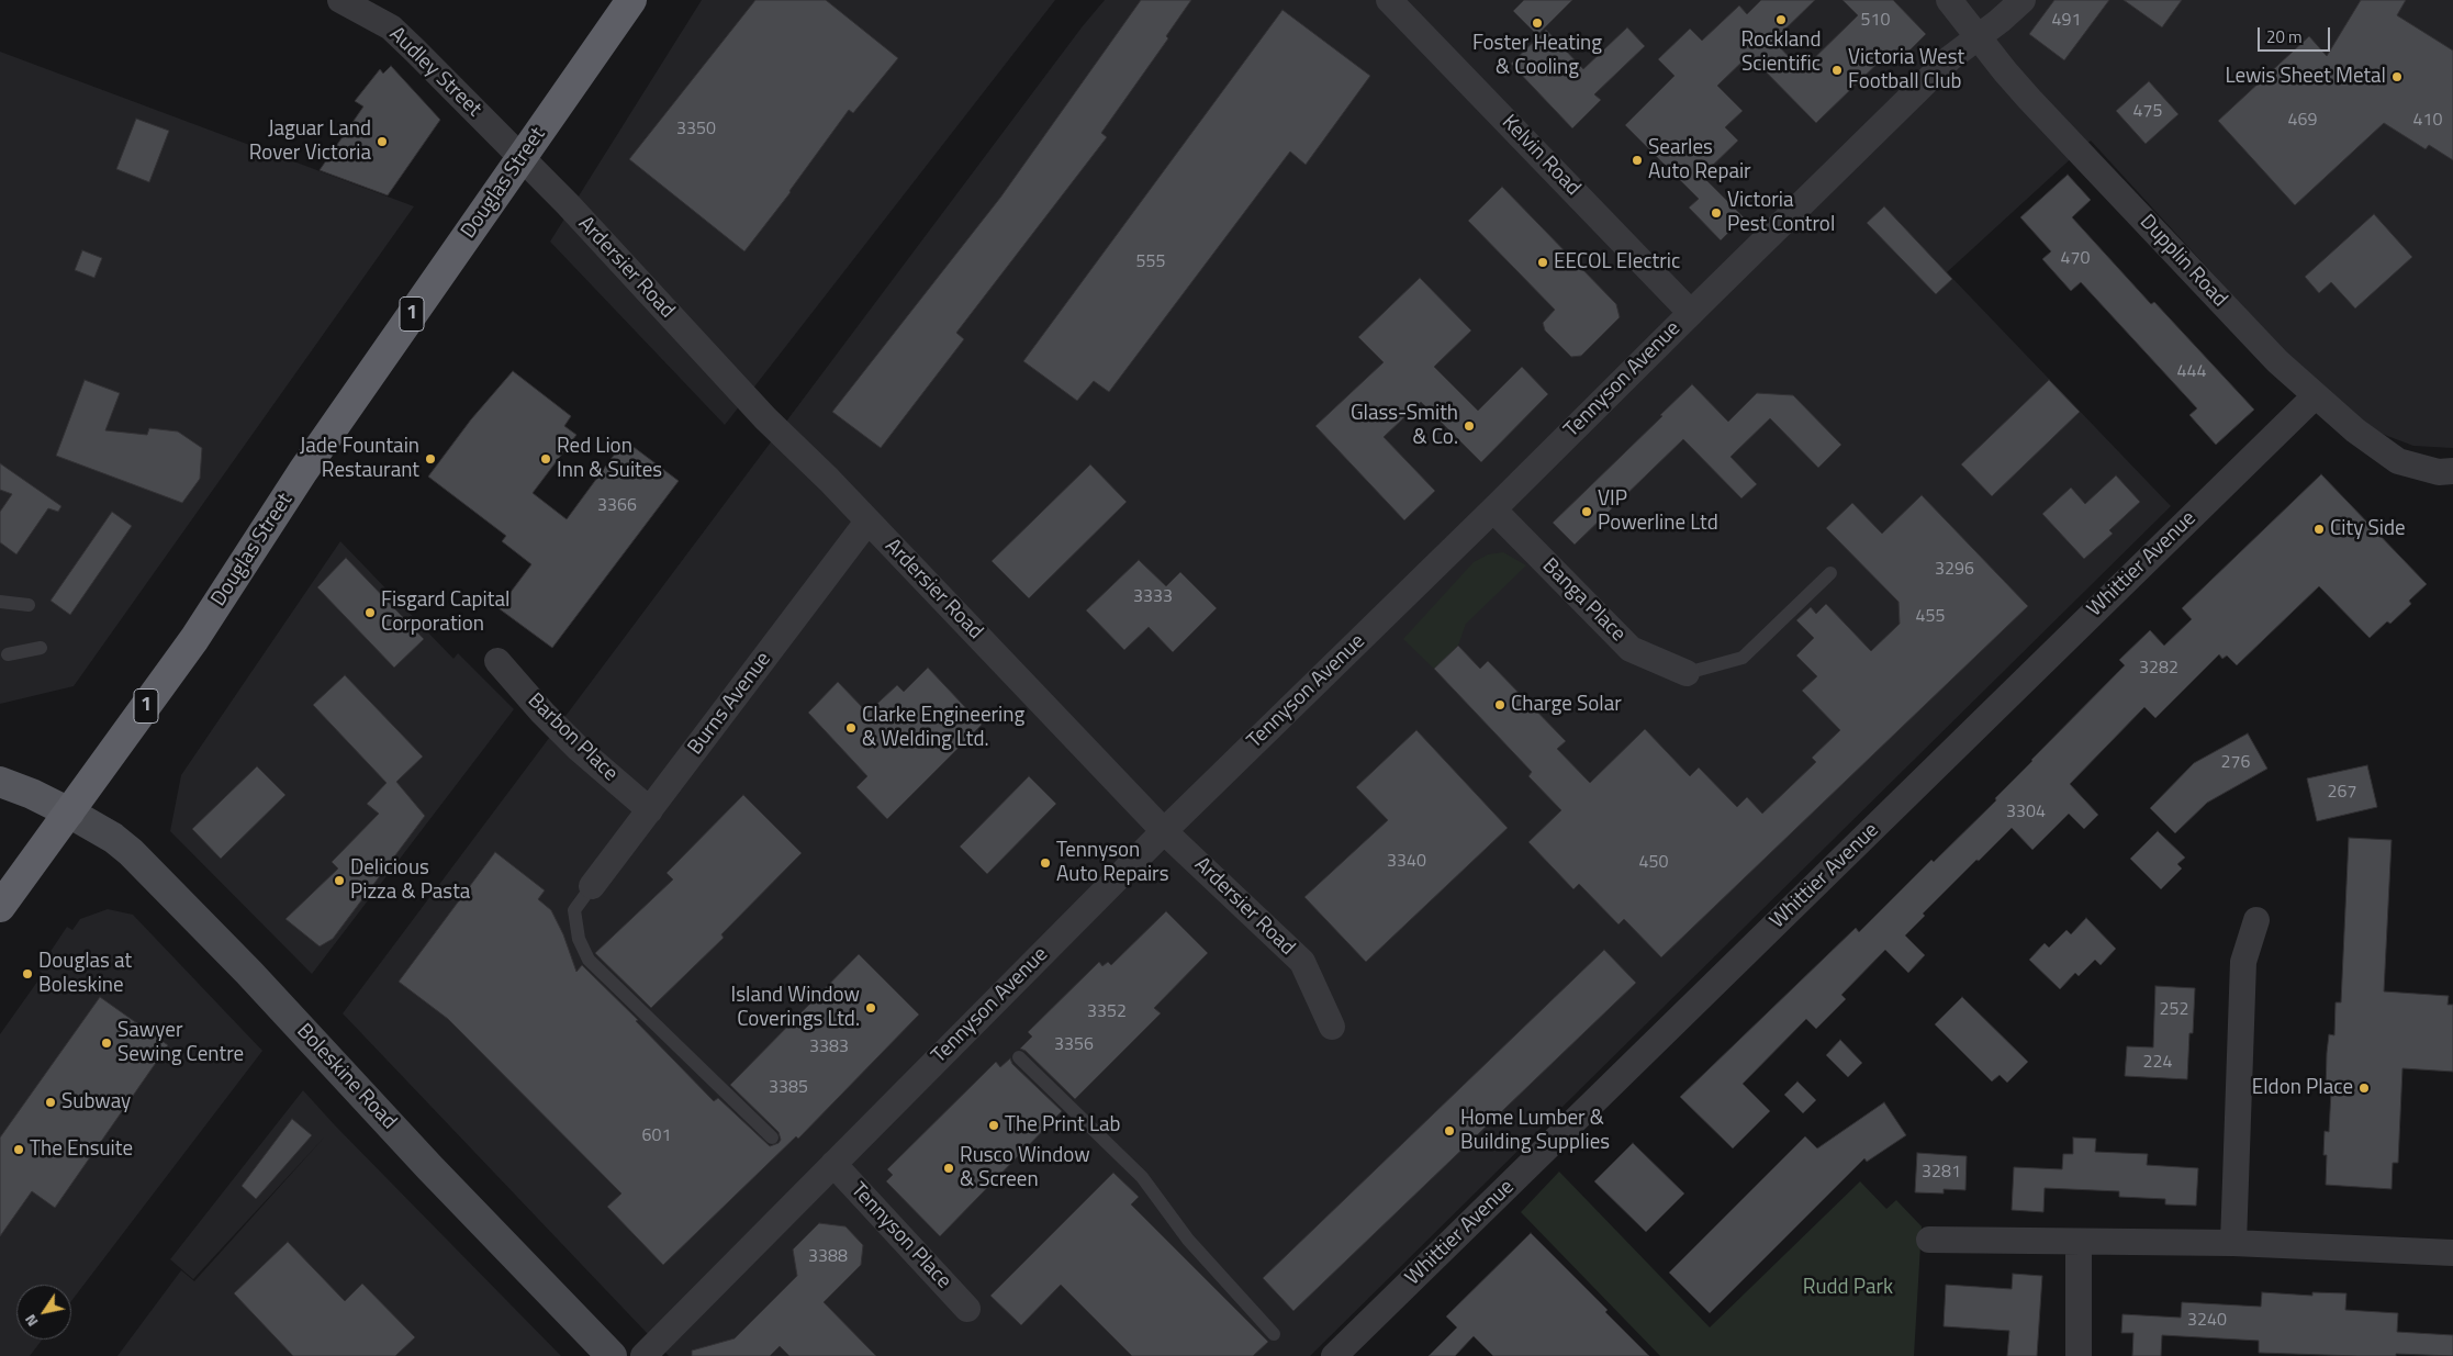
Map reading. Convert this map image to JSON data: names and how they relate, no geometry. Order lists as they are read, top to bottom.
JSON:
{
  "streets": {
    "highway": ["Douglas Street", "1"],
    "main road": ["Boleskine Road"],
    "street": [
      "Audley Street",
      "Kelvin Road",
      "Dupplin Road",
      "Ardersier Road",
      "Tennyson Avenue",
      "Whittier Avenue",
      "Banga Place",
      "Burns Avenue",
      "Barbon Place",
      "Tennyson Place"
    ]
  },
  "crossings": [
    ["Audley Street", "Douglas Street"],
    ["Audley Street", "Ardersier Road"],
    ["Kelvin Road", "Tennyson Avenue"],
    ["Douglas Street", "Ardersier Road"],
    ["Douglas Street", "Boleskine Road"],
    ["Dupplin Road", "Tennyson Avenue"],
    ["Dupplin Road", "Whittier Avenue"],
    ["Ardersier Road", "Tennyson Avenue"],
    ["Ardersier Road", "Burns Avenue"],
    ["Tennyson Avenue", "Banga Place"],
    ["Tennyson Avenue", "Tennyson Place"],
    ["Burns Avenue", "Barbon Place"]
  ],
  "parks": ["Rudd Park"],
  "places": [
    "Rockland Scientific",
    "Foster Heating & Cooling",
    "Victoria West Football Club",
    "Lewis Sheet Metal",
    "Jaguar Land Rover Victoria",
    "Searles Auto Repair",
    "Victoria Pest Control",
    "EECOL Electric",
    "Glass-Smith & Co.",
    "Jade Fountain Restaurant",
    "Red Lion Inn & Suites",
    "VIP Powerline Ltd",
    "City Side",
    "Fisgard Capital Corporation",
    "Charge Solar",
    "Clarke Engineering & Welding Ltd.",
    "Tennyson Auto Repairs",
    "Delicious Pizza & Pasta",
    "Douglas at Boleskine",
    "Island Window Coverings Ltd.",
    "Sawyer Sewing Centre",
    "Eldon Place",
    "Subway",
    "The Print Lab",
    "Home Lumber & Building Supplies",
    "The Ensuite",
    "Rusco Window & Screen"
  ],
  "house_numbers": [
    "510",
    "491",
    "475",
    "469",
    "410",
    "3350",
    "470",
    "555",
    "444",
    "3366",
    "3296",
    "3333",
    "455",
    "3282",
    "276",
    "267",
    "3304",
    "3340",
    "450",
    "252",
    "3352",
    "3356",
    "3383",
    "224",
    "3385",
    "601",
    "3281",
    "3388",
    "3240"
  ],
  "scale_bar": "20 m",
  "north": "bottom left"
}
